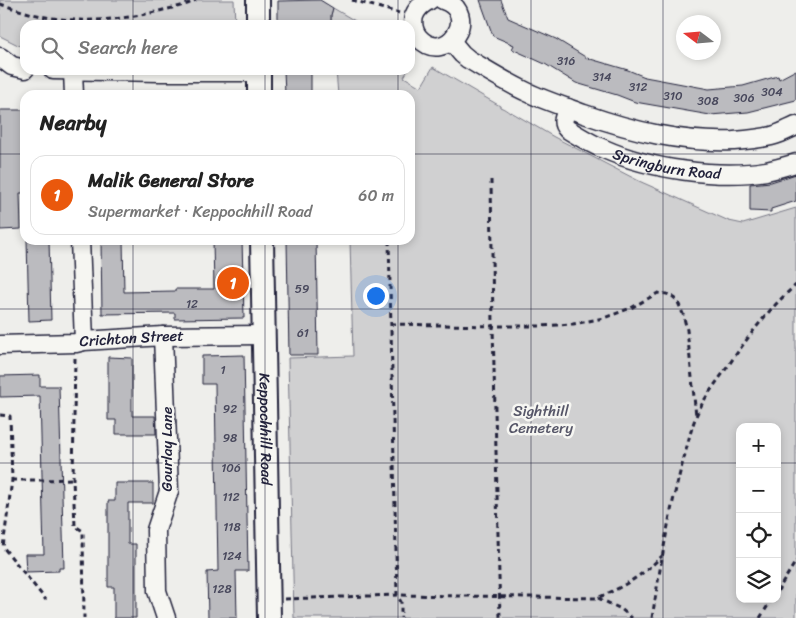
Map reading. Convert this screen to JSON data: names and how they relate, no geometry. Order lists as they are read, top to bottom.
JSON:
{
  "streets": {
    "street": [
      "Springburn Road",
      "Crichton Street",
      "Keppochhill Road",
      "Gourlay Lane"
    ]
  },
  "crossings": [
    ["Crichton Street", "Keppochhill Road"],
    ["Crichton Street", "Gourlay Lane"]
  ],
  "parks": ["Sighthill Cemetery"],
  "house_numbers": [
    "316",
    "314",
    "312",
    "304",
    "310",
    "306",
    "308",
    "59",
    "12",
    "61",
    "1",
    "92",
    "98",
    "106",
    "112",
    "118",
    "124",
    "128"
  ],
  "north": "left",
  "page": {
    "search": "Search here",
    "heading": "Nearby",
    "list": [
      {
        "mark": "1",
        "name": "Malik General Store",
        "note": "Supermarket · Keppochhill Road",
        "value": "60 m"
      }
    ],
    "pins": "1",
    "map_buttons": ["+", "−"]
  }
}
